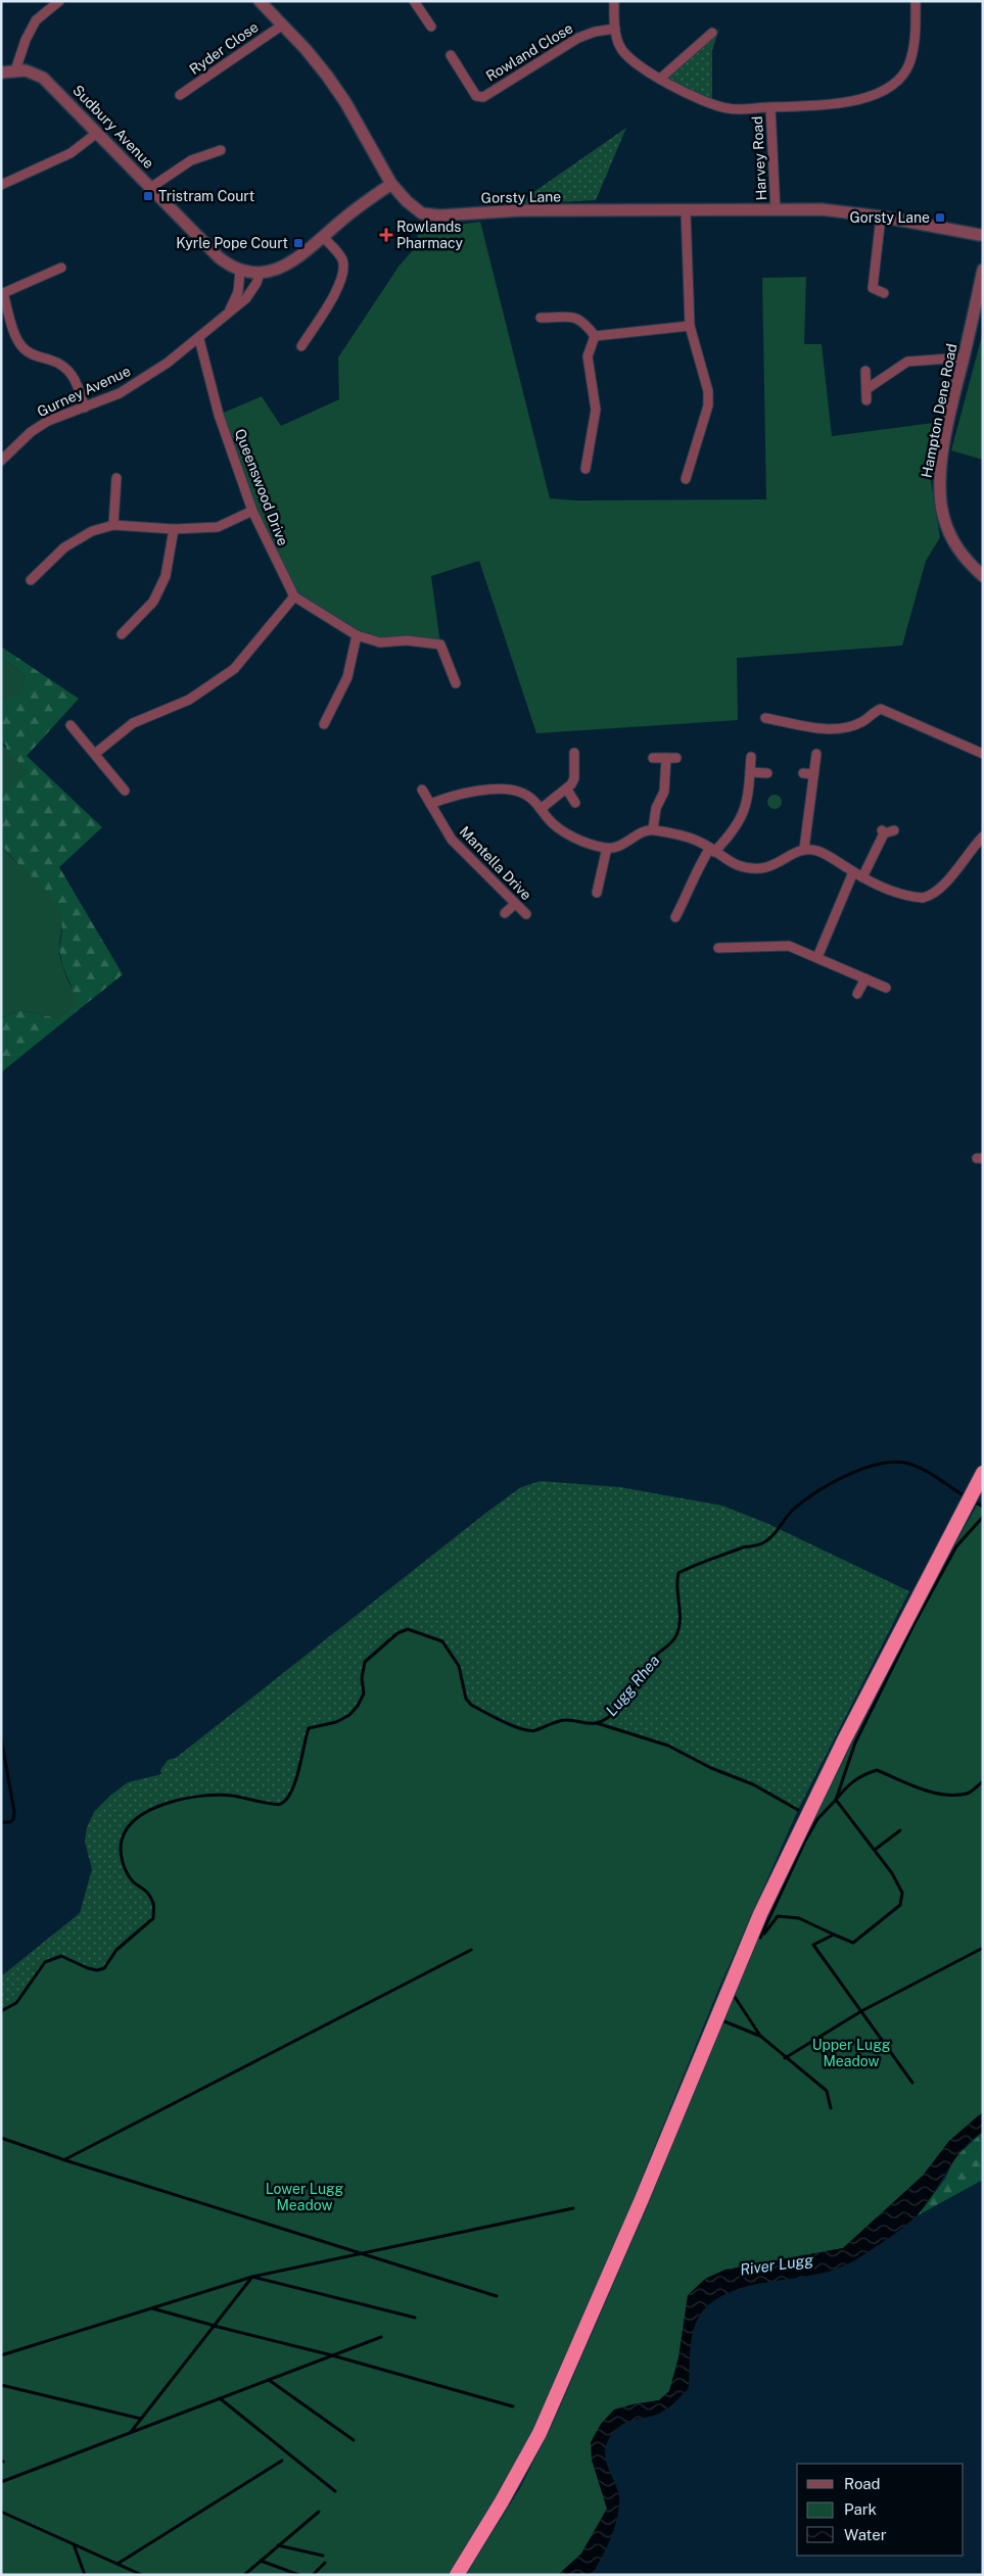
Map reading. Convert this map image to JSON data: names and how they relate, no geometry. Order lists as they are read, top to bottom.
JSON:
{
  "streets": {
    "street": [
      "Ryder Close",
      "Rowland Close",
      "Sudbury Avenue",
      "Harvey Road",
      "Gorsty Lane",
      "Gurney Avenue",
      "Hampton Dene Road",
      "Queenswood Drive",
      "Mantella Drive"
    ]
  },
  "crossings": [
    ["Ryder Close", "Gorsty Lane"],
    ["Sudbury Avenue", "Gorsty Lane"],
    ["Sudbury Avenue", "Gurney Avenue"],
    ["Harvey Road", "Gorsty Lane"],
    ["Gurney Avenue", "Queenswood Drive"]
  ],
  "water": ["Lugg Rhea", "River Lugg"],
  "parks": ["Upper Lugg Meadow", "Lower Lugg Meadow"],
  "places": {
    "transit": ["Tristram Court", "Gorsty Lane", "Kyrle Pope Court"],
    "health": ["Rowlands Pharmacy"]
  },
  "legend": ["Road", "Park", "Water"]
}
